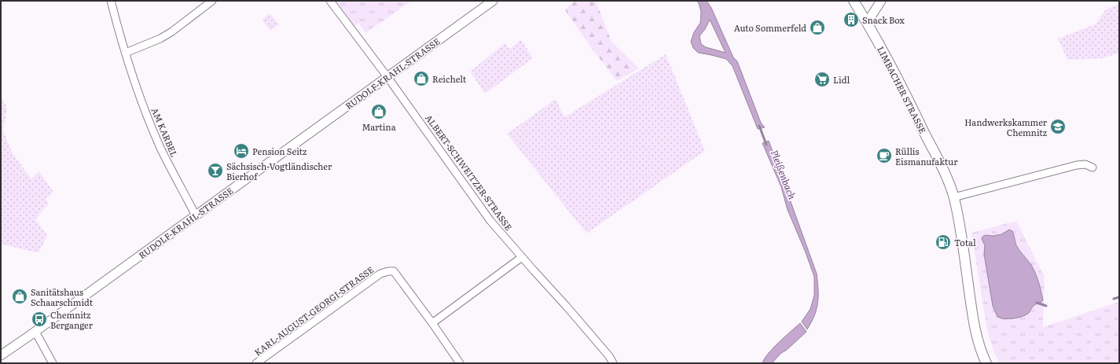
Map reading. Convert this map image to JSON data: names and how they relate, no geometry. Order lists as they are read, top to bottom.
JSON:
{
  "streets": {
    "main road": ["LIMBACHER STRASSE"],
    "street": [
      "RUDOLF-KRAHL-STRASSE",
      "AM KARBEL",
      "ALBERT-SCHWEITZER-STRASSE",
      "KARL-AUGUST-GEORGI-STRASSE"
    ]
  },
  "crossings": [
    ["RUDOLF-KRAHL-STRASSE", "AM KARBEL"],
    ["RUDOLF-KRAHL-STRASSE", "ALBERT-SCHWEITZER-STRASSE"]
  ],
  "water": ["Pleißenbach"],
  "places": {
    "building": ["Snack Box"],
    "shop": [
      "Auto Sommerfeld",
      "Reichelt",
      "Martina",
      "Sanitätshaus Schaarschmidt"
    ],
    "supermarket": ["Lidl"],
    "school or university": ["Handwerkskammer Chemnitz"],
    "hotel": ["Pension Seitz"],
    "cafe": ["Rüllis Eismanufaktur"],
    "bar": ["Sächsisch-Vogtländischer Bierhof"],
    "fuel station": ["Total"],
    "bus stop": ["Chemnitz Berganger"]
  }
}
